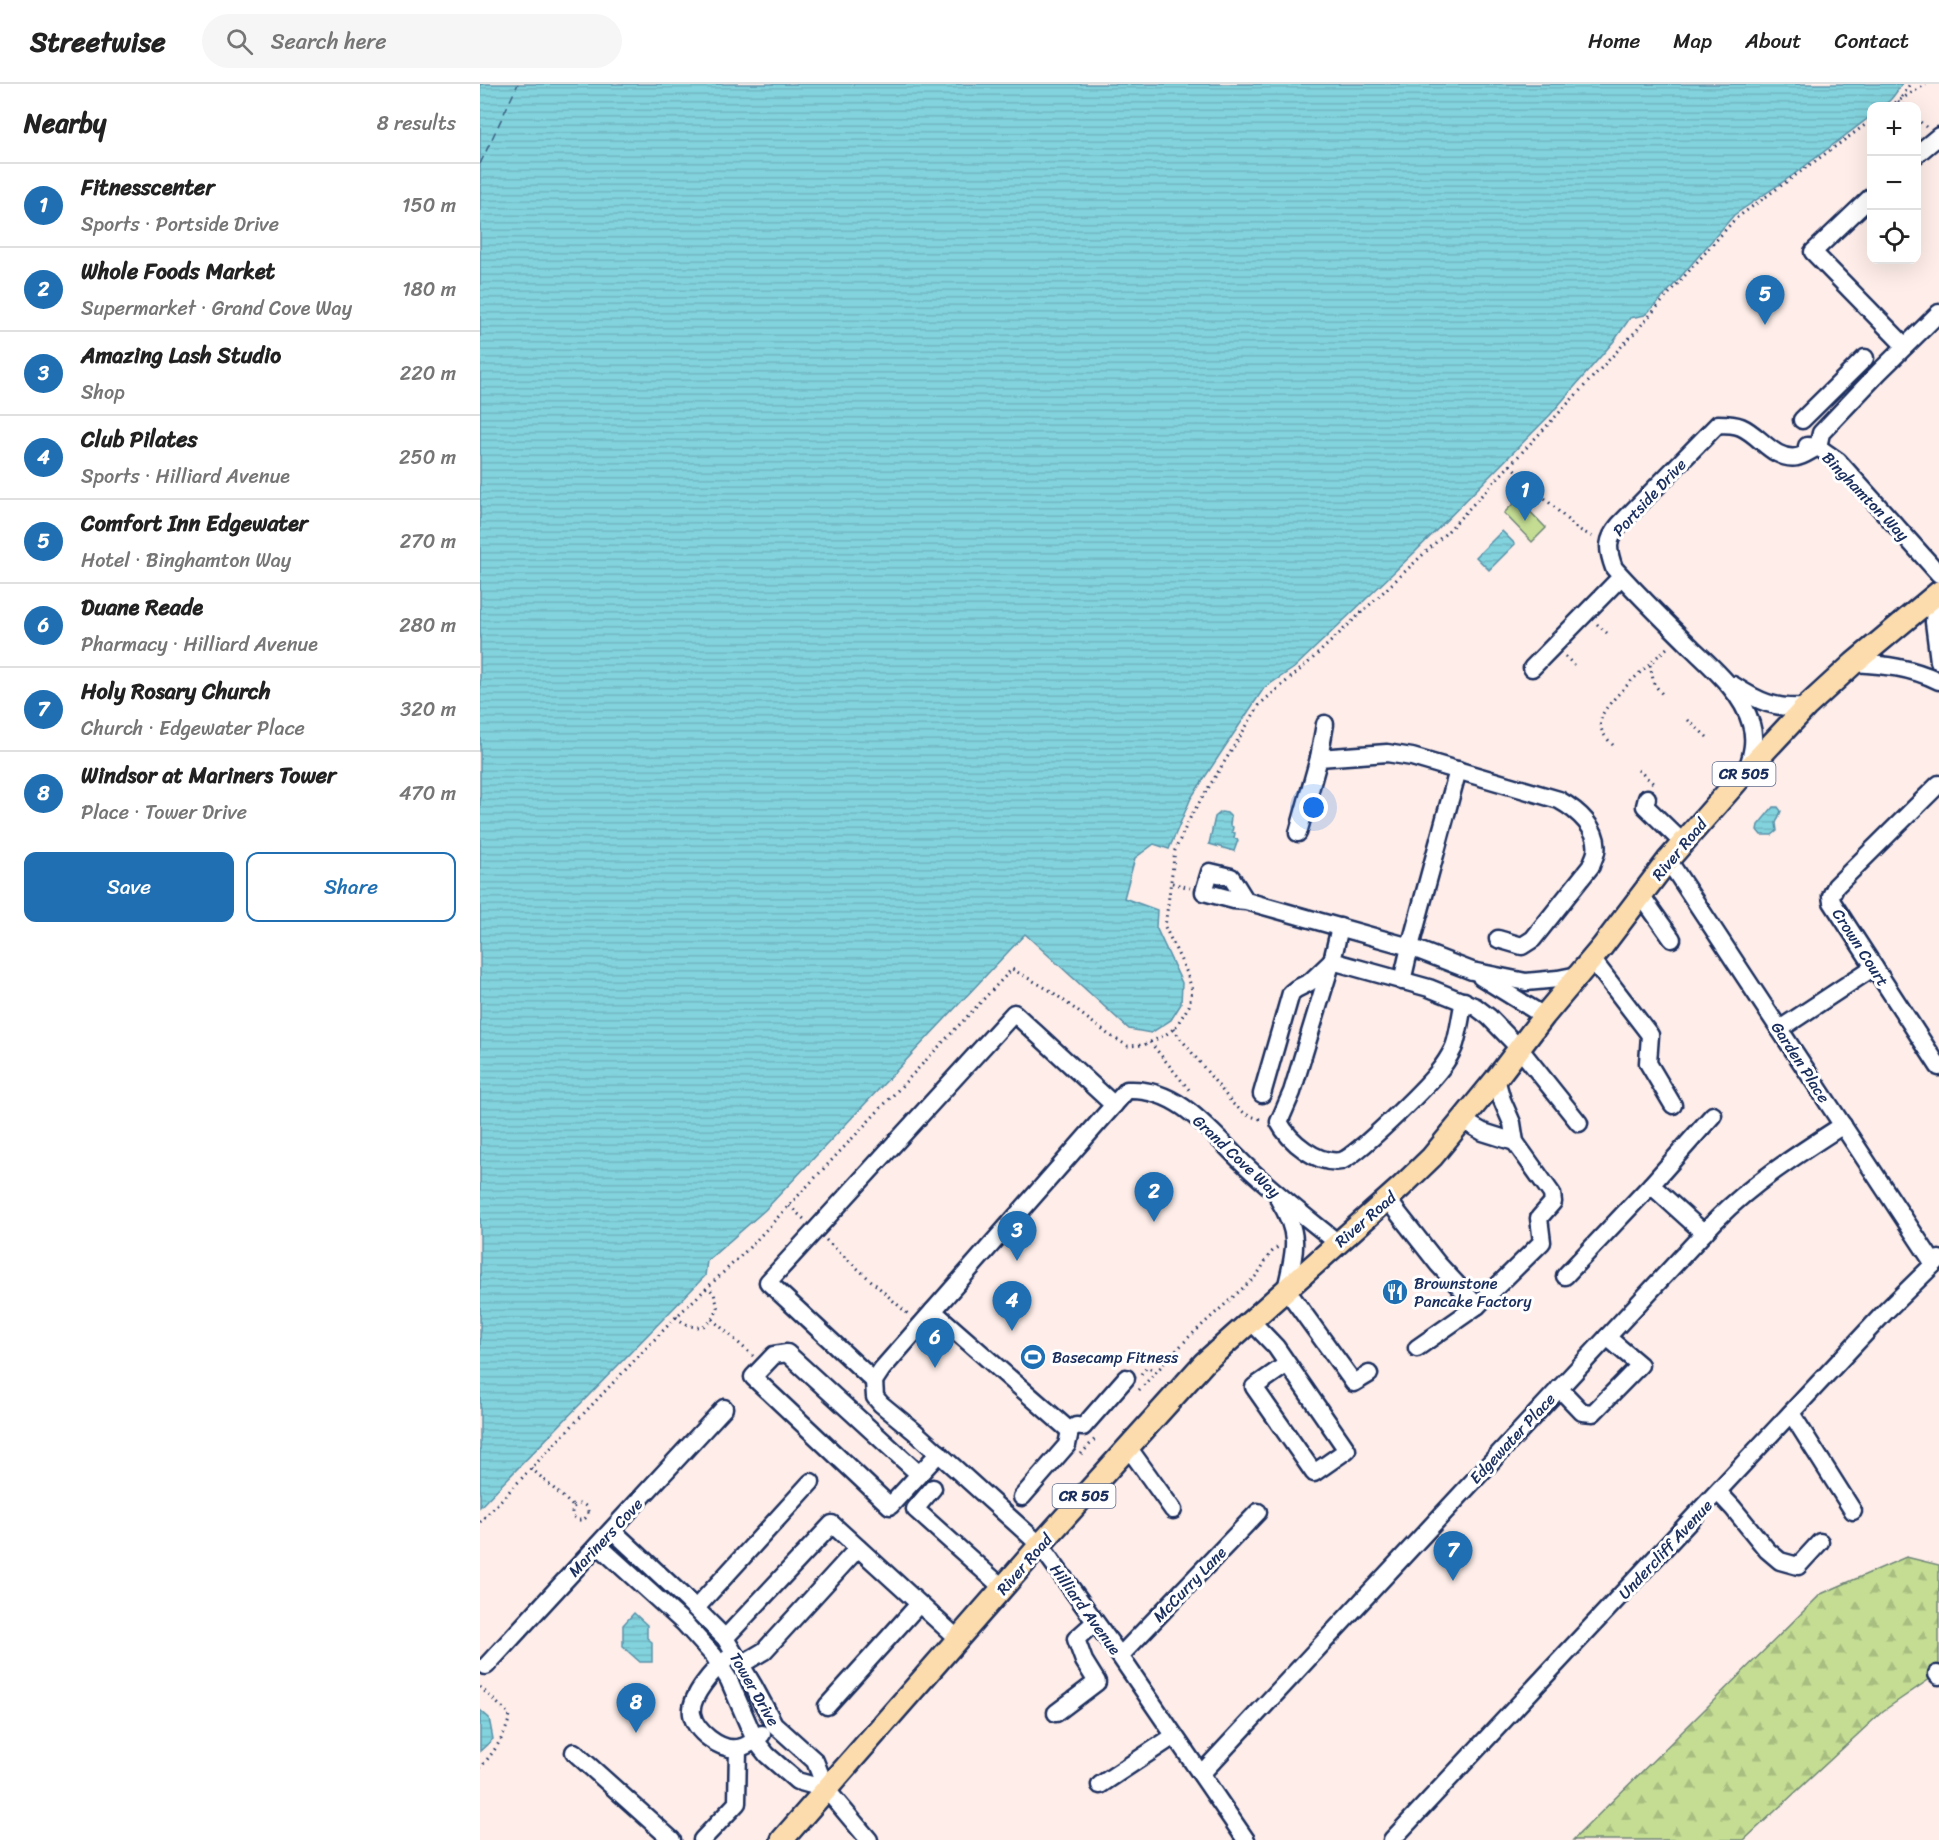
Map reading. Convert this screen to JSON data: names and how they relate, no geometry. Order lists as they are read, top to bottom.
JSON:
{
  "streets": {
    "main road": ["CR 505", "River Road"],
    "street": [
      "Binghamton Way",
      "Portside Drive",
      "Crown Court",
      "Garden Place",
      "Grand Cove Way",
      "Edgewater Place",
      "Mariners Cove",
      "Undercliff Avenue",
      "McCurry Lane",
      "Hilliard Avenue",
      "Tower Drive"
    ]
  },
  "crossings": [
    ["Binghamton Way", "Portside Drive"],
    ["Binghamton Way", "River Road"],
    ["Portside Drive", "River Road"],
    ["River Road", "Garden Place"],
    ["River Road", "Grand Cove Way"],
    ["River Road", "Hilliard Avenue"],
    ["River Road", "Tower Drive"],
    ["Garden Place", "Edgewater Place"],
    ["Garden Place", "Undercliff Avenue"],
    ["Edgewater Place", "Hilliard Avenue"],
    ["Mariners Cove", "Tower Drive"],
    ["McCurry Lane", "Hilliard Avenue"]
  ],
  "places": {
    "restaurant": ["Brownstone Pancake Factory"],
    "sports": ["Basecamp Fitness"]
  },
  "page": {
    "header": "Streetwise",
    "search": "Search here",
    "nav": [
      "Home",
      "Map",
      "About",
      "Contact"
    ],
    "heading": ["Nearby", "8 results"],
    "map_buttons": ["+", "−"],
    "list": [
      {
        "mark": "1",
        "name": "Fitnesscenter",
        "note": "Sports · Portside Drive",
        "value": "150 m"
      },
      {
        "mark": "2",
        "name": "Whole Foods Market",
        "note": "Supermarket · Grand Cove Way",
        "value": "180 m"
      },
      {
        "mark": "3",
        "name": "Amazing Lash Studio",
        "note": "Shop",
        "value": "220 m"
      },
      {
        "mark": "4",
        "name": "Club Pilates",
        "note": "Sports · Hilliard Avenue",
        "value": "250 m"
      },
      {
        "mark": "5",
        "name": "Comfort Inn Edgewater",
        "note": "Hotel · Binghamton Way",
        "value": "270 m"
      },
      {
        "mark": "6",
        "name": "Duane Reade",
        "note": "Pharmacy · Hilliard Avenue",
        "value": "280 m"
      },
      {
        "mark": "7",
        "name": "Holy Rosary Church",
        "note": "Church · Edgewater Place",
        "value": "320 m"
      },
      {
        "mark": "8",
        "name": "Windsor at Mariners Tower",
        "note": "Place · Tower Drive",
        "value": "470 m"
      }
    ],
    "pins": [
      "5",
      "1",
      "2",
      "3",
      "4",
      "6",
      "7",
      "8"
    ],
    "buttons": ["Save", "Share"]
  }
}
